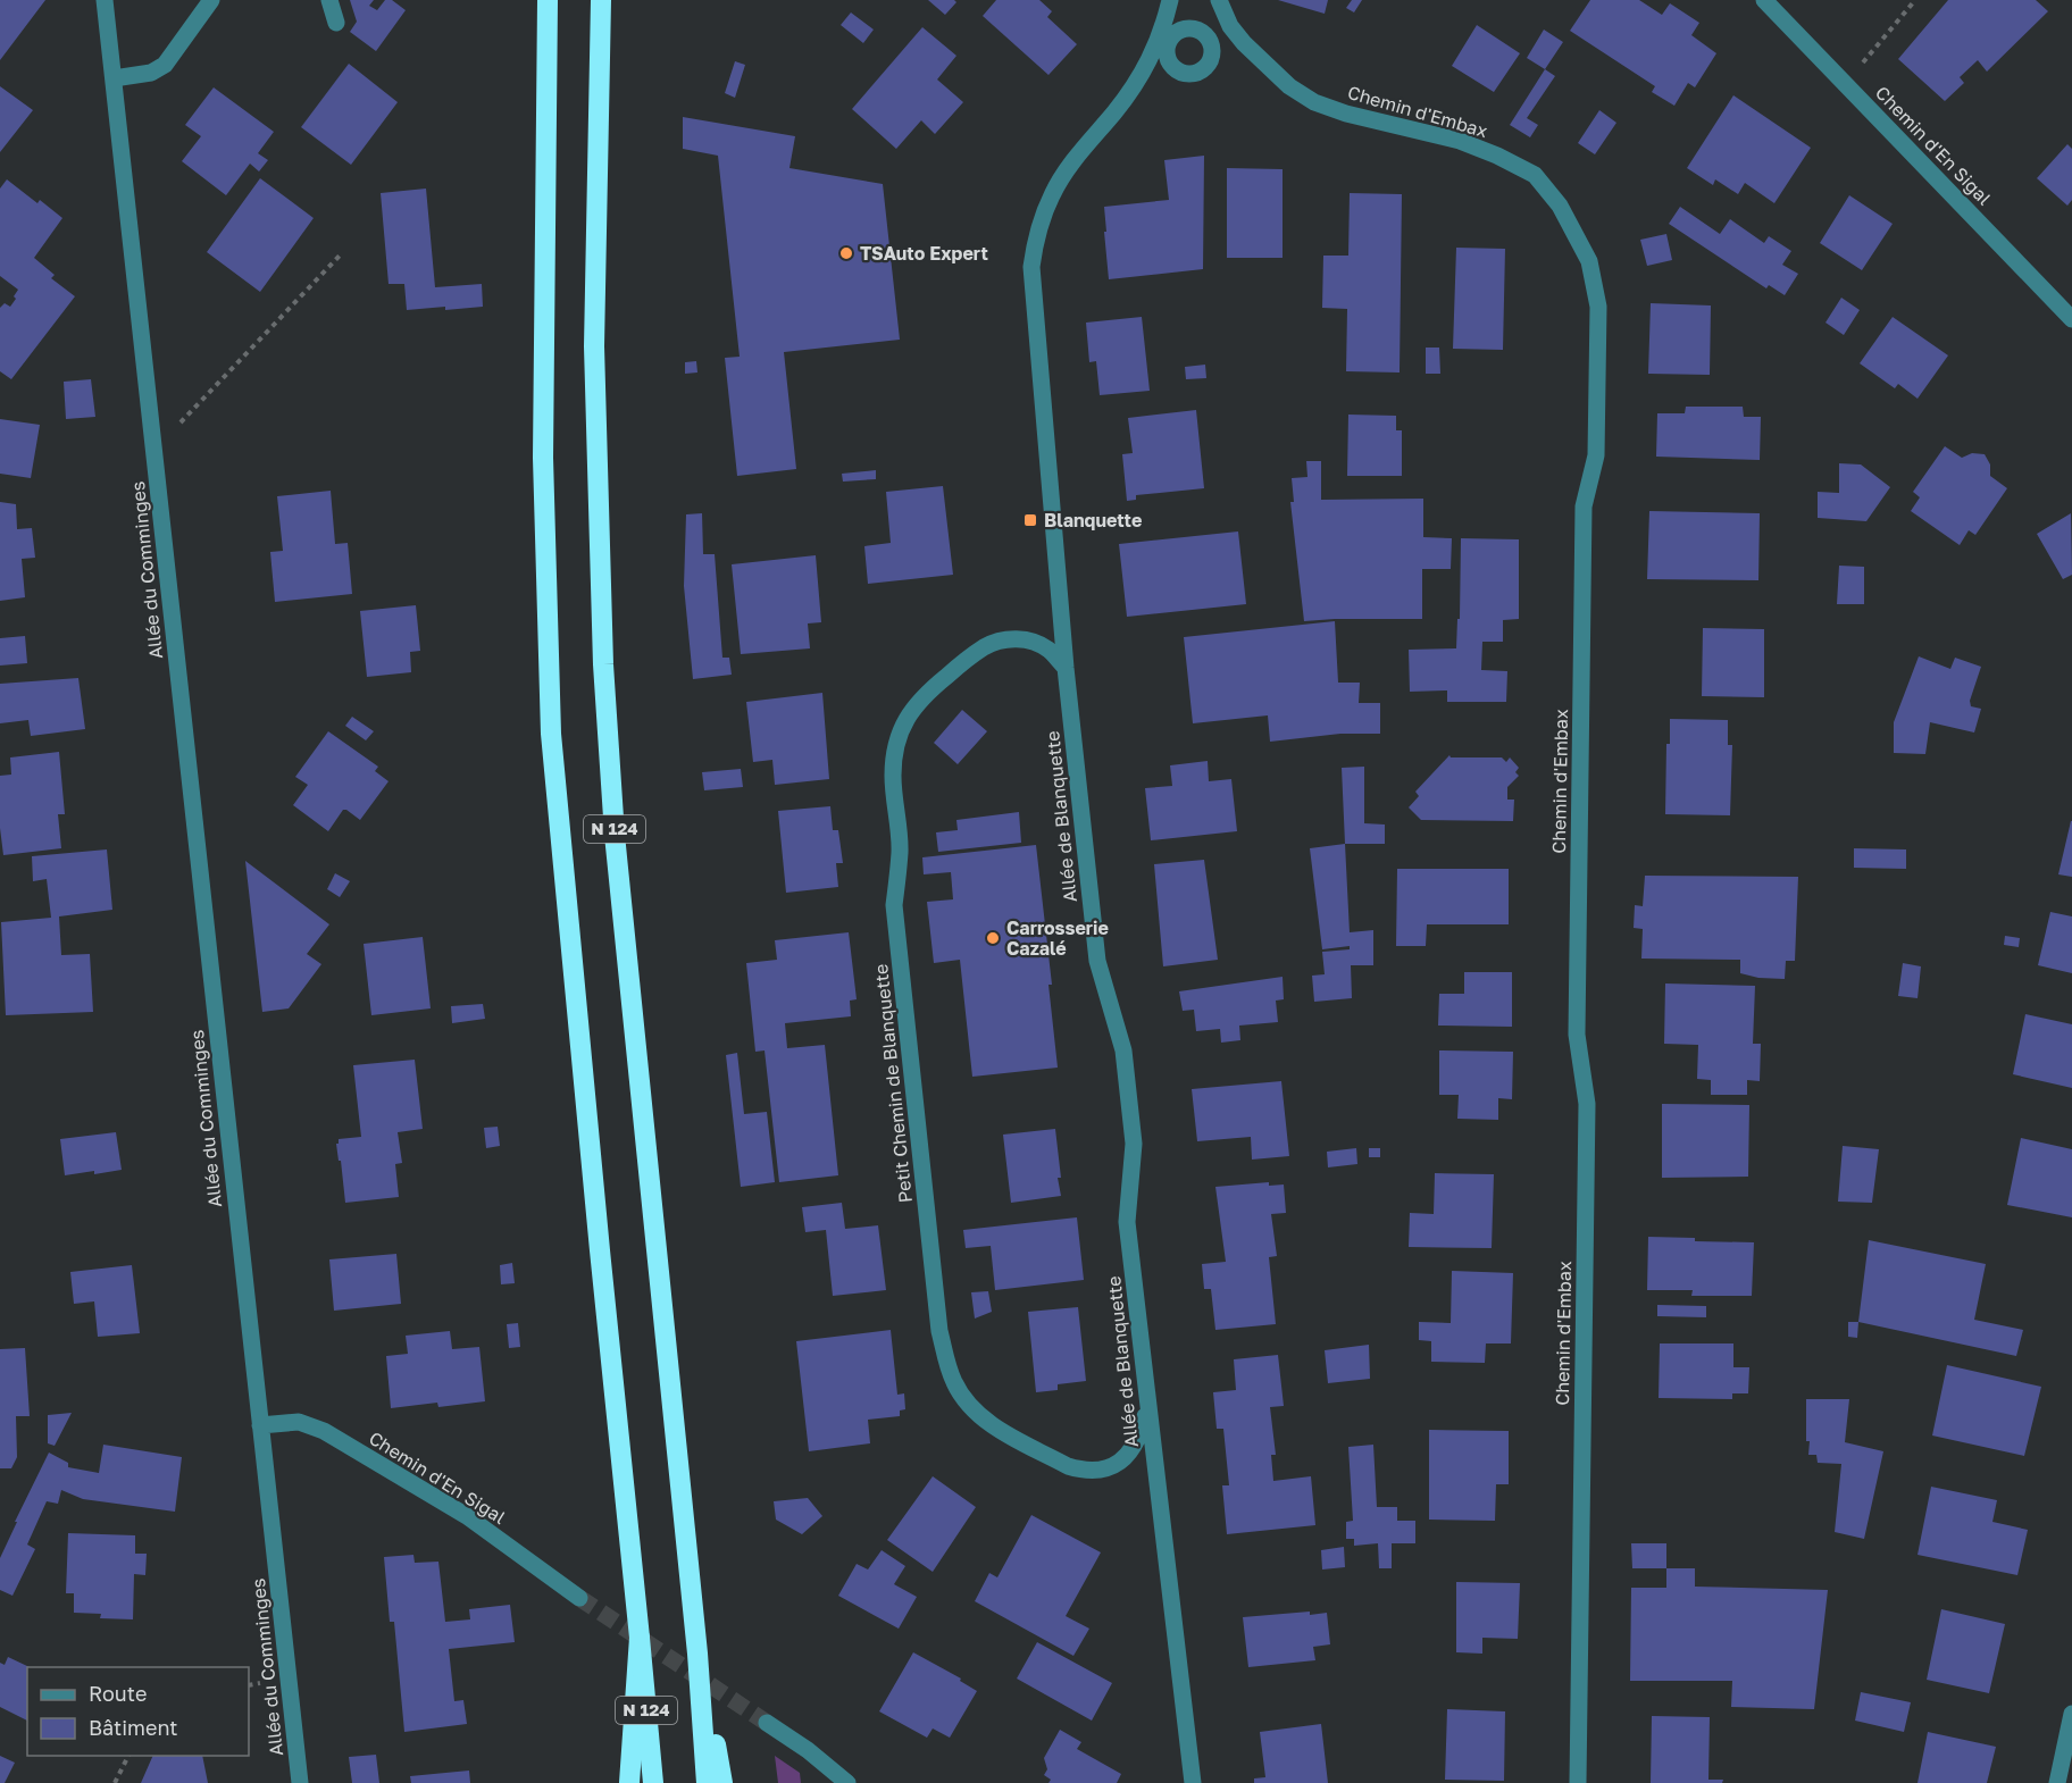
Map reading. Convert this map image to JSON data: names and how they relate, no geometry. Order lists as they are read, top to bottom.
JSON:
{
  "streets": {
    "highway": ["N 124"],
    "street": [
      "Chemin d'Embax",
      "Chemin d'En Sigal",
      "Allée du Comminges",
      "Allée de Blanquette",
      "Petit Chemin de Blanquette"
    ]
  },
  "crossings": [
    ["Chemin d'En Sigal", "Allée du Comminges"],
    ["Allée de Blanquette", "Petit Chemin de Blanquette"]
  ],
  "places": {
    "other": ["TSAuto Expert", "Carrosserie Cazalé"],
    "transit": ["Blanquette"]
  },
  "legend": ["Route", "Bâtiment"]
}
